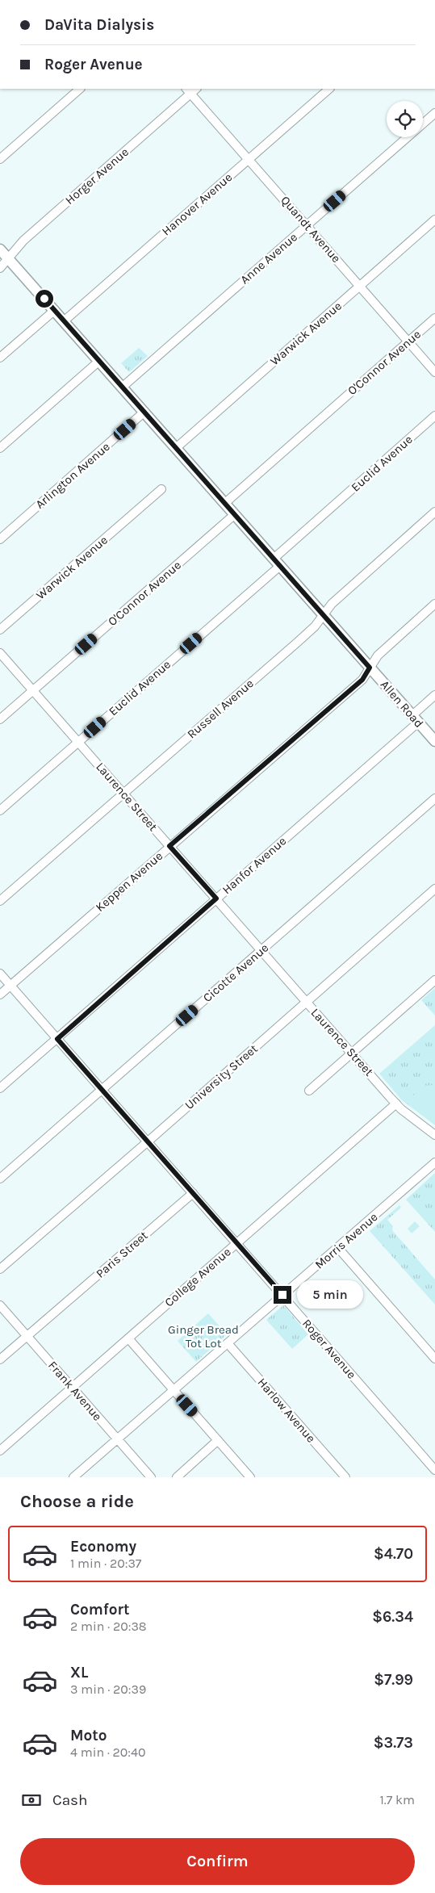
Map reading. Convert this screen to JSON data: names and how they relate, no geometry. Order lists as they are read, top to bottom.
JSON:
{
  "streets": {
    "main road": ["Allen Road"],
    "street": [
      "Horger Avenue",
      "Hanover Avenue",
      "Quandt Avenue",
      "Anne Avenue",
      "Warwick Avenue",
      "O'Connor Avenue",
      "Euclid Avenue",
      "Arlington Avenue",
      "Russell Avenue",
      "Laurence Street",
      "Hanfor Avenue",
      "Keppen Avenue",
      "Cicotte Avenue",
      "University Street",
      "Morris Avenue",
      "Paris Street",
      "College Avenue",
      "Roger Avenue",
      "Frank Avenue",
      "Harlow Avenue"
    ]
  },
  "crossings": [
    ["Horger Avenue", "Quandt Avenue"],
    ["Horger Avenue", "Allen Road"],
    ["Hanover Avenue", "Quandt Avenue"],
    ["Hanover Avenue", "Allen Road"],
    ["Quandt Avenue", "Anne Avenue"],
    ["Quandt Avenue", "Warwick Avenue"],
    ["Quandt Avenue", "O'Connor Avenue"],
    ["Anne Avenue", "Allen Road"],
    ["Warwick Avenue", "Allen Road"],
    ["O'Connor Avenue", "Allen Road"],
    ["O'Connor Avenue", "Laurence Street"],
    ["Euclid Avenue", "Allen Road"],
    ["Euclid Avenue", "Laurence Street"],
    ["Arlington Avenue", "Allen Road"],
    ["Allen Road", "Russell Avenue"],
    ["Allen Road", "Hanfor Avenue"],
    ["Allen Road", "Keppen Avenue"],
    ["Russell Avenue", "Laurence Street"],
    ["Laurence Street", "Hanfor Avenue"],
    ["Laurence Street", "Keppen Avenue"],
    ["Laurence Street", "Cicotte Avenue"],
    ["Laurence Street", "University Street"],
    ["Laurence Street", "College Avenue"],
    ["Hanfor Avenue", "Roger Avenue"],
    ["Keppen Avenue", "Roger Avenue"],
    ["Cicotte Avenue", "Roger Avenue"],
    ["University Street", "Roger Avenue"],
    ["Morris Avenue", "Roger Avenue"],
    ["Morris Avenue", "Frank Avenue"],
    ["Morris Avenue", "Harlow Avenue"],
    ["Paris Street", "Roger Avenue"],
    ["Paris Street", "Frank Avenue"],
    ["College Avenue", "Roger Avenue"],
    ["College Avenue", "Frank Avenue"]
  ],
  "parks": ["Ginger Bread Tot Lot"],
  "page": {
    "banner": ["DaVita Dialysis", "Roger Avenue"],
    "bubble": "5 min",
    "heading": "Choose a ride",
    "list": [
      {
        "name": "Economy",
        "note": "1 min · 20:37",
        "value": "$4.70"
      },
      {
        "name": "Comfort",
        "note": "2 min · 20:38",
        "value": "$6.34"
      },
      {
        "name": "XL",
        "note": "3 min · 20:39",
        "value": "$7.99"
      },
      {
        "name": "Moto",
        "note": "4 min · 20:40",
        "value": "$3.73"
      }
    ],
    "pay": ["Cash", "1.7 km"],
    "buttons": "Confirm"
  }
}
